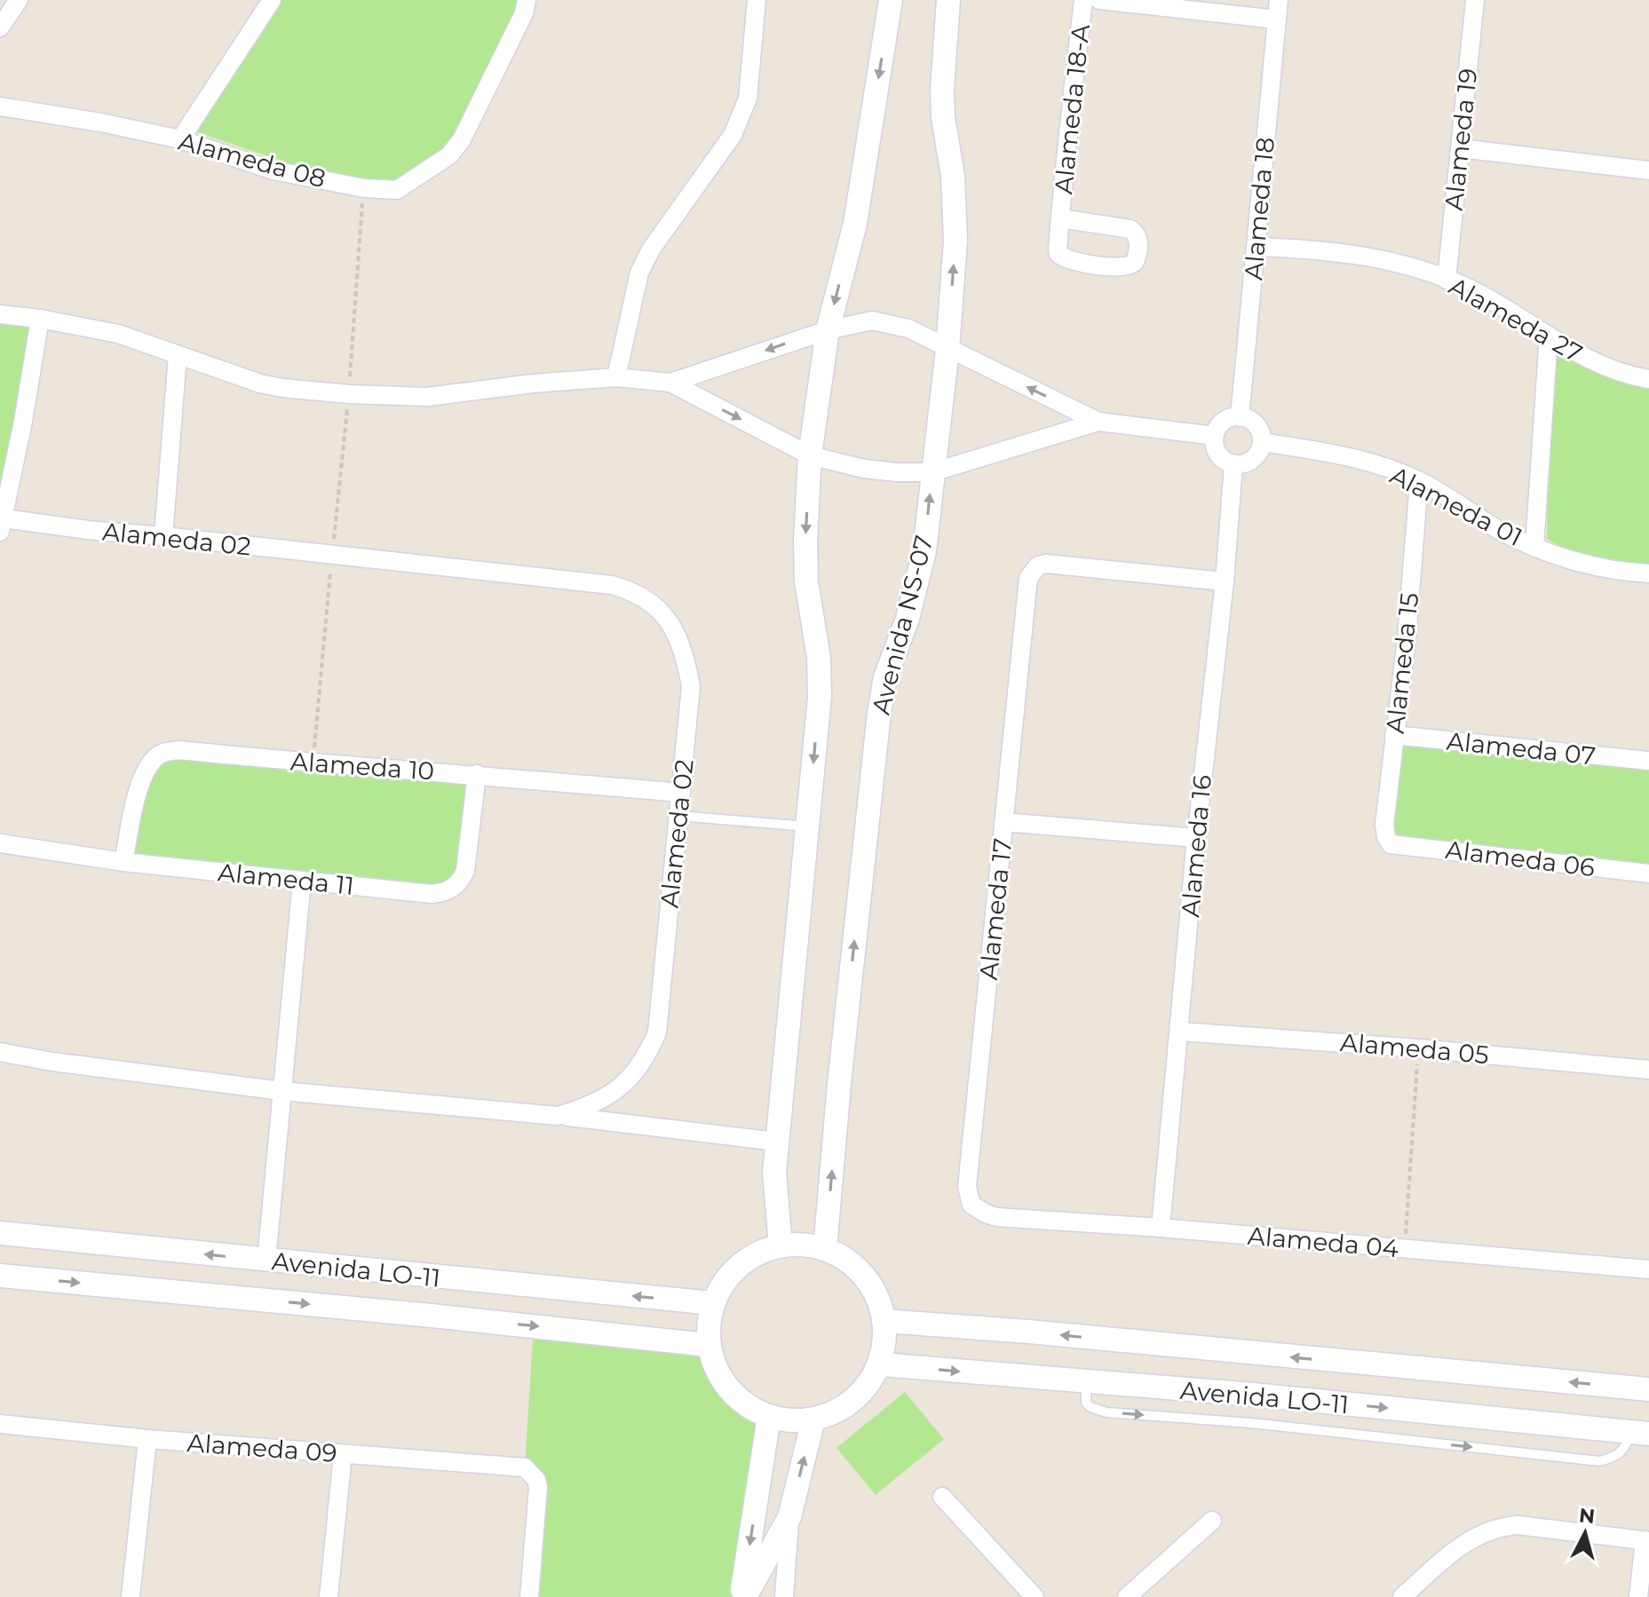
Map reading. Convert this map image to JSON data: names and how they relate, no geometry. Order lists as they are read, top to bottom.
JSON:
{
  "streets": {
    "street": [
      "Alameda 18-A",
      "Alameda 19",
      "Alameda 08",
      "Alameda 18",
      "Alameda 27",
      "Alameda 01",
      "Alameda 02",
      "Avenida NS-07",
      "Alameda 15",
      "Alameda 07",
      "Alameda 10",
      "Alameda 16",
      "Alameda 06",
      "Alameda 11",
      "Alameda 17",
      "Alameda 05",
      "Alameda 04",
      "Avenida LO-11",
      "Alameda 09"
    ]
  },
  "crossings": [
    ["Alameda 19", "Alameda 27"],
    ["Alameda 18", "Alameda 27"],
    ["Alameda 18", "Alameda 01"],
    ["Alameda 18", "Alameda 16"],
    ["Alameda 01", "Alameda 15"],
    ["Alameda 01", "Alameda 16"],
    ["Alameda 02", "Alameda 10"],
    ["Avenida NS-07", "Avenida LO-11"],
    ["Alameda 15", "Alameda 07"],
    ["Alameda 15", "Alameda 06"],
    ["Alameda 10", "Alameda 11"],
    ["Alameda 16", "Alameda 17"],
    ["Alameda 16", "Alameda 05"],
    ["Alameda 16", "Alameda 04"],
    ["Alameda 17", "Alameda 04"]
  ],
  "north": "top"
}
